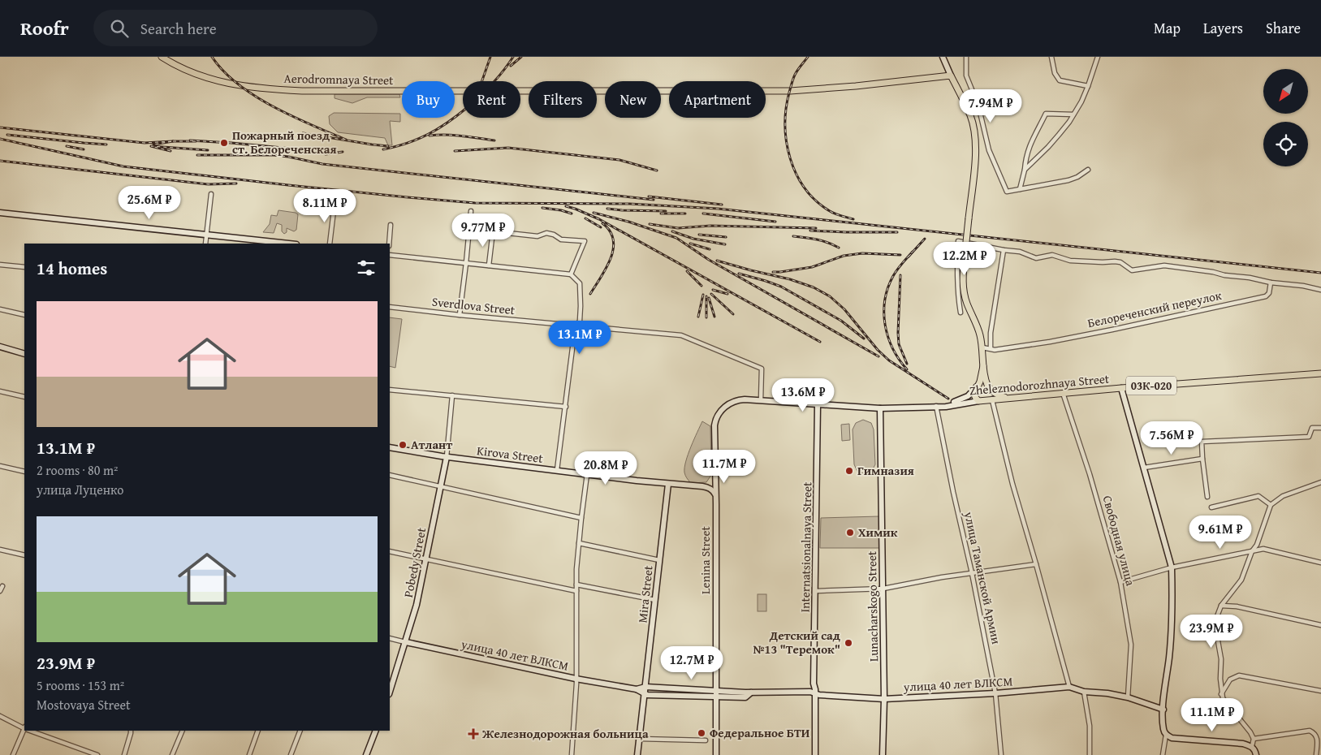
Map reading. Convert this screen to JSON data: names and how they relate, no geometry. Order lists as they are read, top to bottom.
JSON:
{
  "streets": {
    "main road": ["Aerodromnaya Street", "Zheleznodorozhnaya Street", "03К-020"],
    "street": [
      "Sverdlova Street",
      "Белореченский переулок",
      "Kirova Street",
      "Свободная улица",
      "Internatsionalnaya Street",
      "Lenina Street",
      "Pobedy Street",
      "улица Таманской Армии",
      "Mira Street",
      "Lunacharskogo Street",
      "улица 40 лет ВЛКСМ"
    ]
  },
  "crossings": [
    ["Sverdlova Street", "Zheleznodorozhnaya Street"],
    ["Sverdlova Street", "Lenina Street"],
    ["Zheleznodorozhnaya Street", "Свободная улица"],
    ["Zheleznodorozhnaya Street", "Internatsionalnaya Street"],
    ["Zheleznodorozhnaya Street", "Lenina Street"],
    ["Zheleznodorozhnaya Street", "улица Таманской Армии"],
    ["Zheleznodorozhnaya Street", "Lunacharskogo Street"],
    ["Kirova Street", "Pobedy Street"],
    ["Kirova Street", "Mira Street"],
    ["Свободная улица", "улица 40 лет ВЛКСМ"],
    ["Internatsionalnaya Street", "улица 40 лет ВЛКСМ"],
    ["Lenina Street", "улица 40 лет ВЛКСМ"],
    ["Pobedy Street", "улица 40 лет ВЛКСМ"],
    ["улица Таманской Армии", "улица 40 лет ВЛКСМ"],
    ["Mira Street", "улица 40 лет ВЛКСМ"],
    ["Lunacharskogo Street", "улица 40 лет ВЛКСМ"]
  ],
  "places": {
    "other": [
      "Пожарный поезд ст. Белореченская",
      "Атлант",
      "Гимназия",
      "Химик",
      "Детский сад №13 \"Теремок\"",
      "Федеральное БТИ"
    ],
    "health": ["Железнодорожная больница"]
  },
  "north": "bottom left",
  "page": {
    "header": "Roofr",
    "search": "Search here",
    "nav": ["Map", "Layers", "Share"],
    "chip": [
      "Buy",
      "Rent",
      "Filters",
      "New",
      "Apartment"
    ],
    "price": [
      "7.94M ₽",
      "25.6M ₽",
      "8.11M ₽",
      "9.77M ₽",
      "12.2M ₽",
      "13.1M ₽",
      "13.6M ₽",
      "7.56M ₽",
      "11.7M ₽",
      "20.8M ₽",
      "9.61M ₽",
      "23.9M ₽",
      "12.7M ₽",
      "11.1M ₽"
    ],
    "heading": "14 homes",
    "list": [
      {
        "name": "13.1M ₽",
        "note": "2 rooms · 80 m² · улица Луценко"
      },
      {
        "name": "23.9M ₽",
        "note": "5 rooms · 153 m² · Mostovaya Street"
      }
    ]
  }
}
